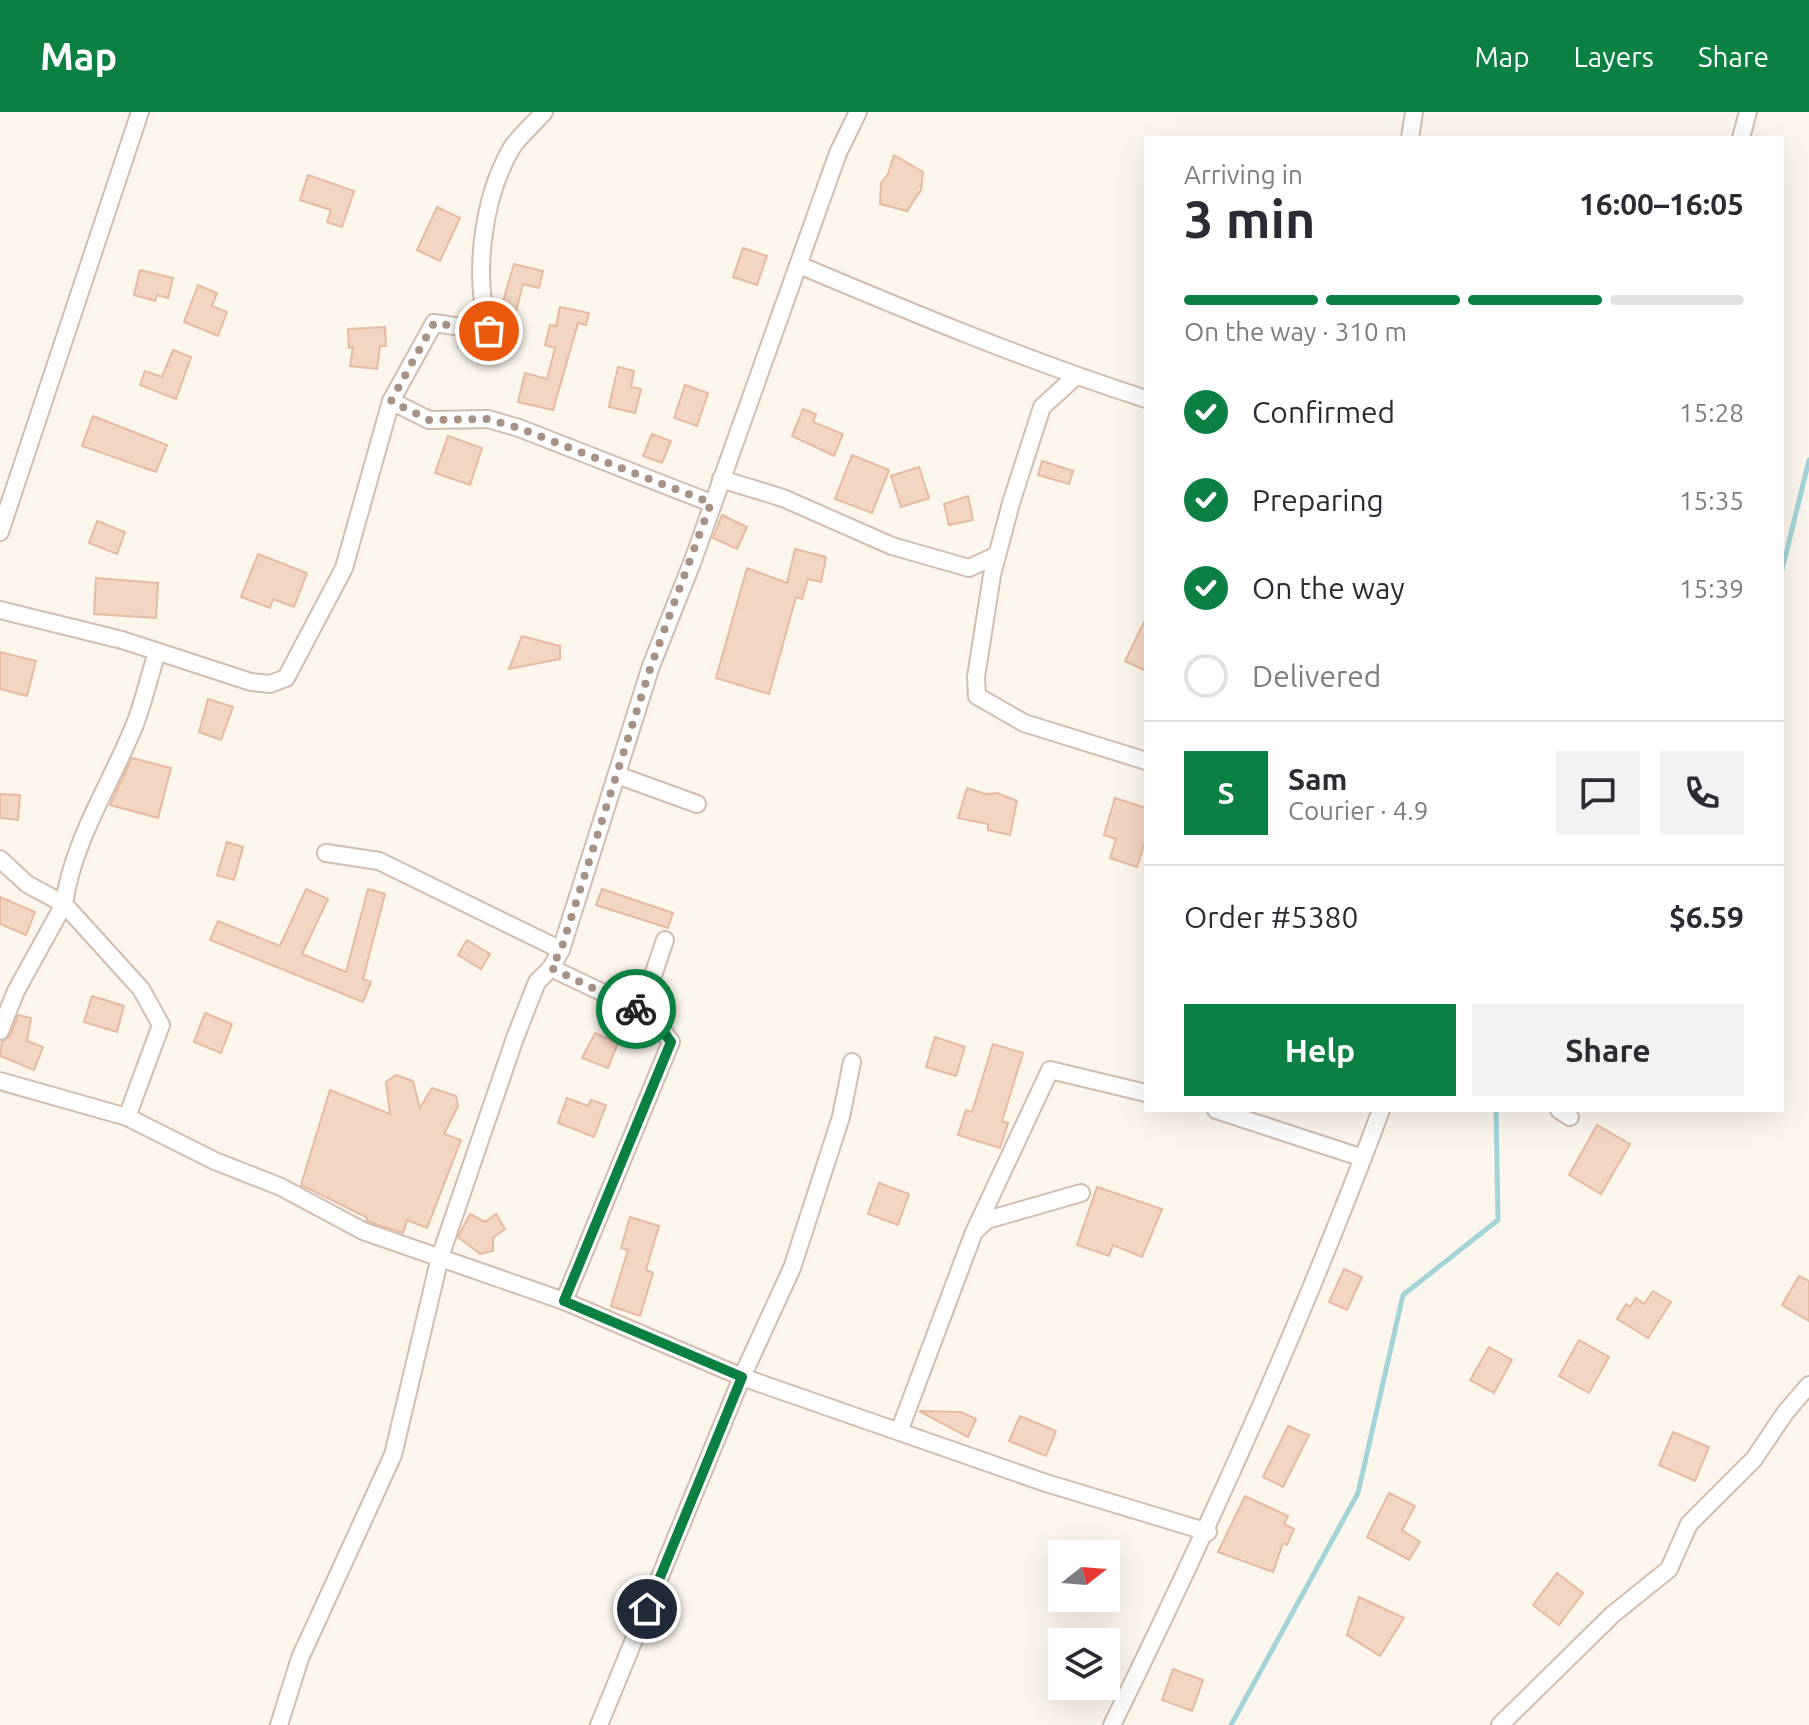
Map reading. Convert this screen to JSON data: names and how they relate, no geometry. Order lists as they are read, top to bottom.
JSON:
{
  "north": "right",
  "page": {
    "header": "Map",
    "nav": ["Map", "Layers", "Share"],
    "heading": ["3 min", "Arriving in", "16:00–16:05"],
    "panel": [
      "Sam",
      "Courier · 4.9",
      "Order #5380",
      "$6.59"
    ],
    "bar": "On the way · 310 m",
    "list": [
      ["Confirmed", "15:28"],
      ["Preparing", "15:35"],
      ["On the way", "15:39"],
      "Delivered"
    ],
    "round": "S",
    "buttons": ["Help", "Share"]
  }
}
